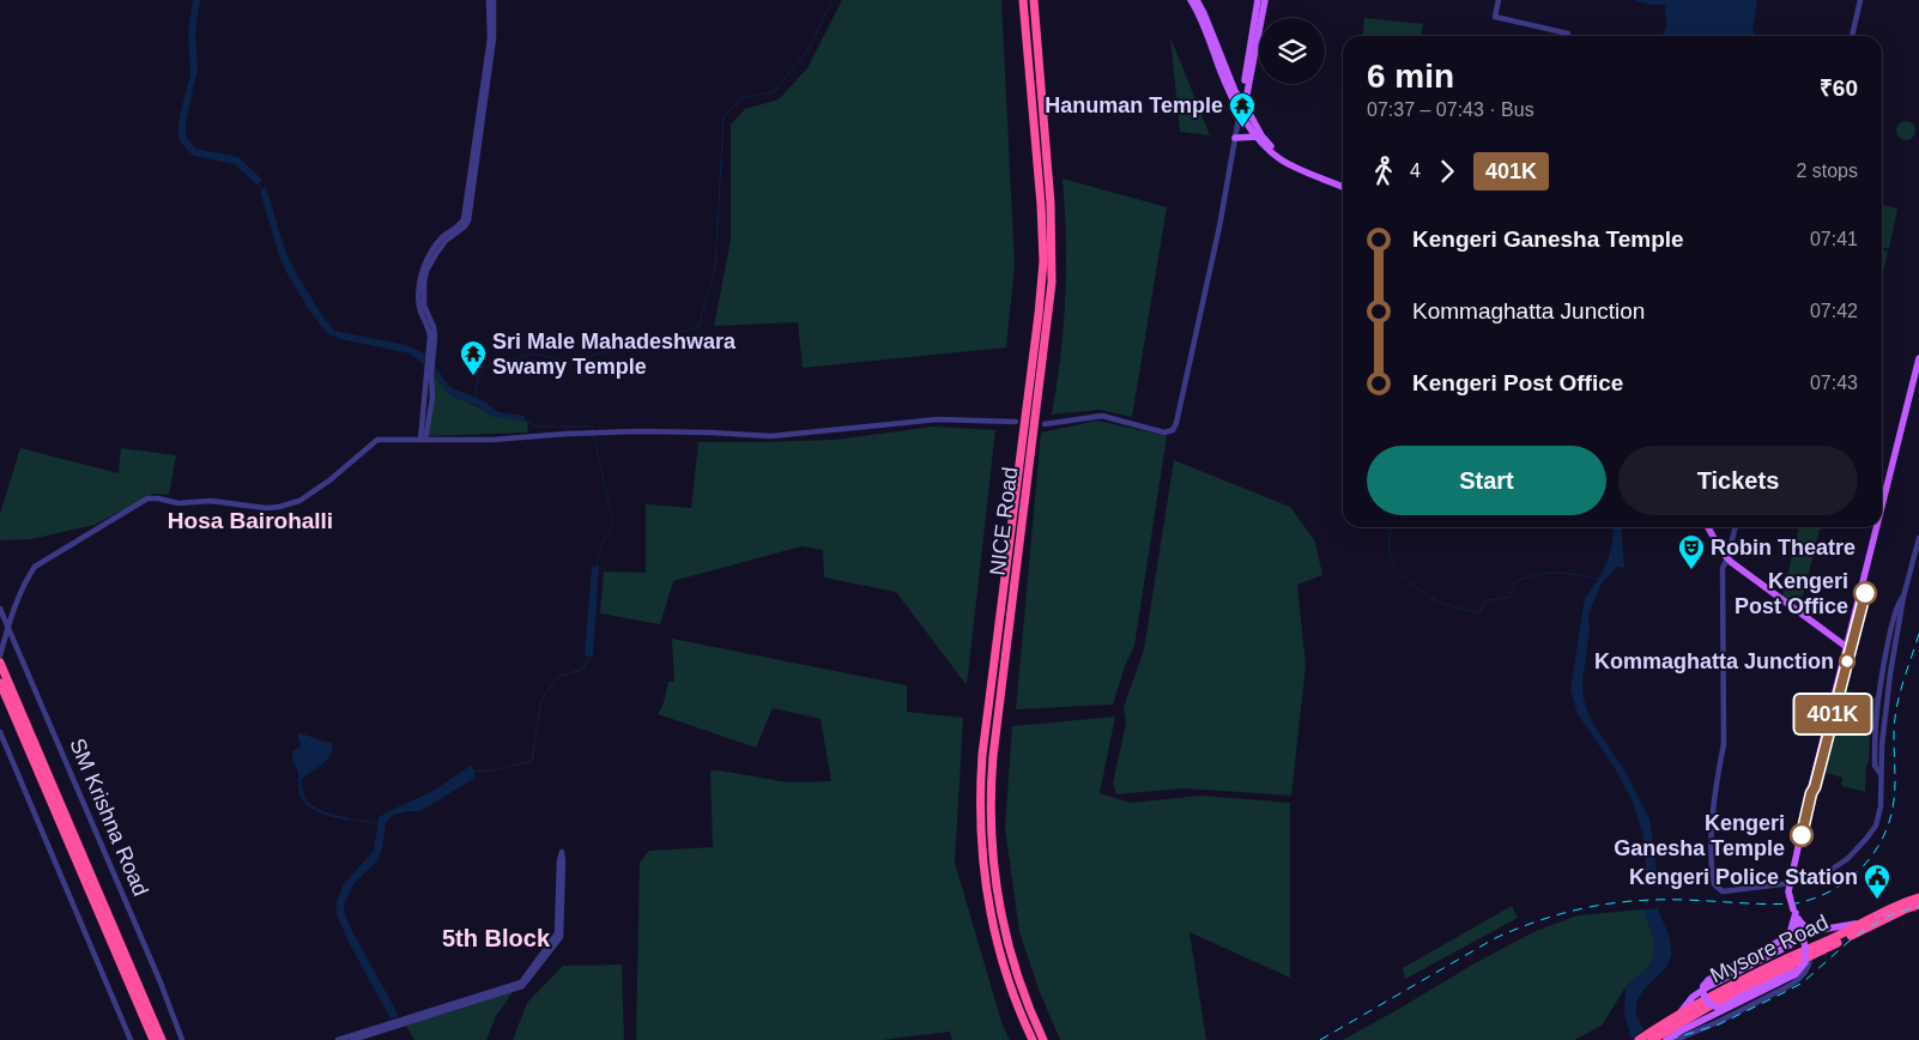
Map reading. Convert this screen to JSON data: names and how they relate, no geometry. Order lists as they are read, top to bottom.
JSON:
{
  "streets": {
    "highway": ["NICE Road", "SM Krishna Road", "Mysore Road"]
  },
  "districts": ["Hosa Bairohalli", "5th Block"],
  "places": {
    "temple": ["Hanuman Temple", "Sri Male Mahadeshwara Swamy Temple"],
    "theatre": ["Robin Theatre"],
    "other": ["Kengeri Post Office", "Kommaghatta Junction", "Kengeri Ganesha Temple"],
    "public building": ["Kengeri Police Station"]
  },
  "lines": ["bus line 401K"],
  "page": {
    "on_map": "401K",
    "heading": ["6 min", "07:37 – 07:43 · Bus", "₹60"],
    "legs": ["4", "401K", "2 stops"],
    "list": [
      {
        "name": "Kengeri Ganesha Temple",
        "value": "07:41"
      },
      {
        "name": "Kommaghatta Junction",
        "value": "07:42"
      },
      {
        "name": "Kengeri Post Office",
        "value": "07:43"
      }
    ],
    "buttons": ["Start", "Tickets"]
  }
}
